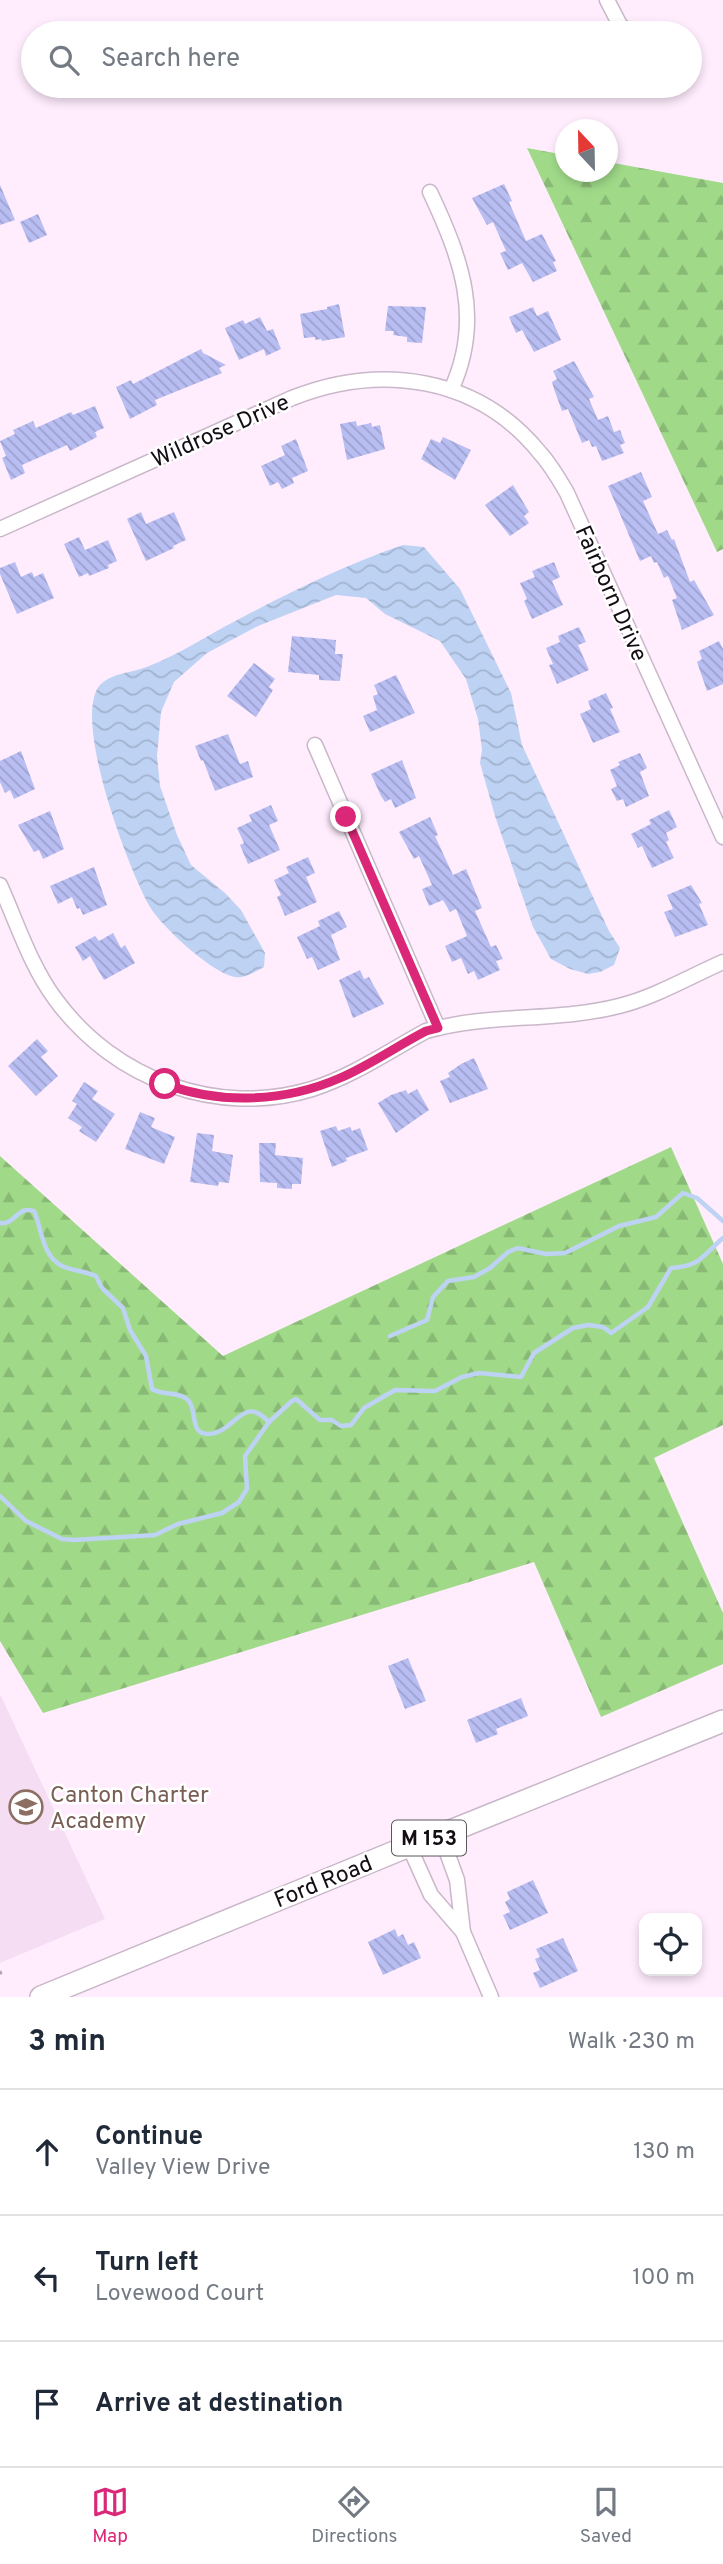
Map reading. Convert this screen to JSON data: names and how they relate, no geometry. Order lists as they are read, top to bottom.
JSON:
{
  "streets": {
    "main road": ["M 153", "Ford Road"],
    "street": ["Wildrose Drive", "Fairborn Drive"]
  },
  "crossings": [
    ["Wildrose Drive", "Fairborn Drive"]
  ],
  "places": {
    "school or university": ["Canton Charter Academy"]
  },
  "north": "top",
  "page": {
    "search": "Search here",
    "heading": ["3 min", "Walk · 230 m"],
    "list": [
      ["Continue", "Valley View Drive", "130 m"],
      ["Turn left", "Lovewood Court", "100 m"],
      "Arrive at destination"
    ],
    "nav": ["Map", "Directions", "Saved"]
  }
}
